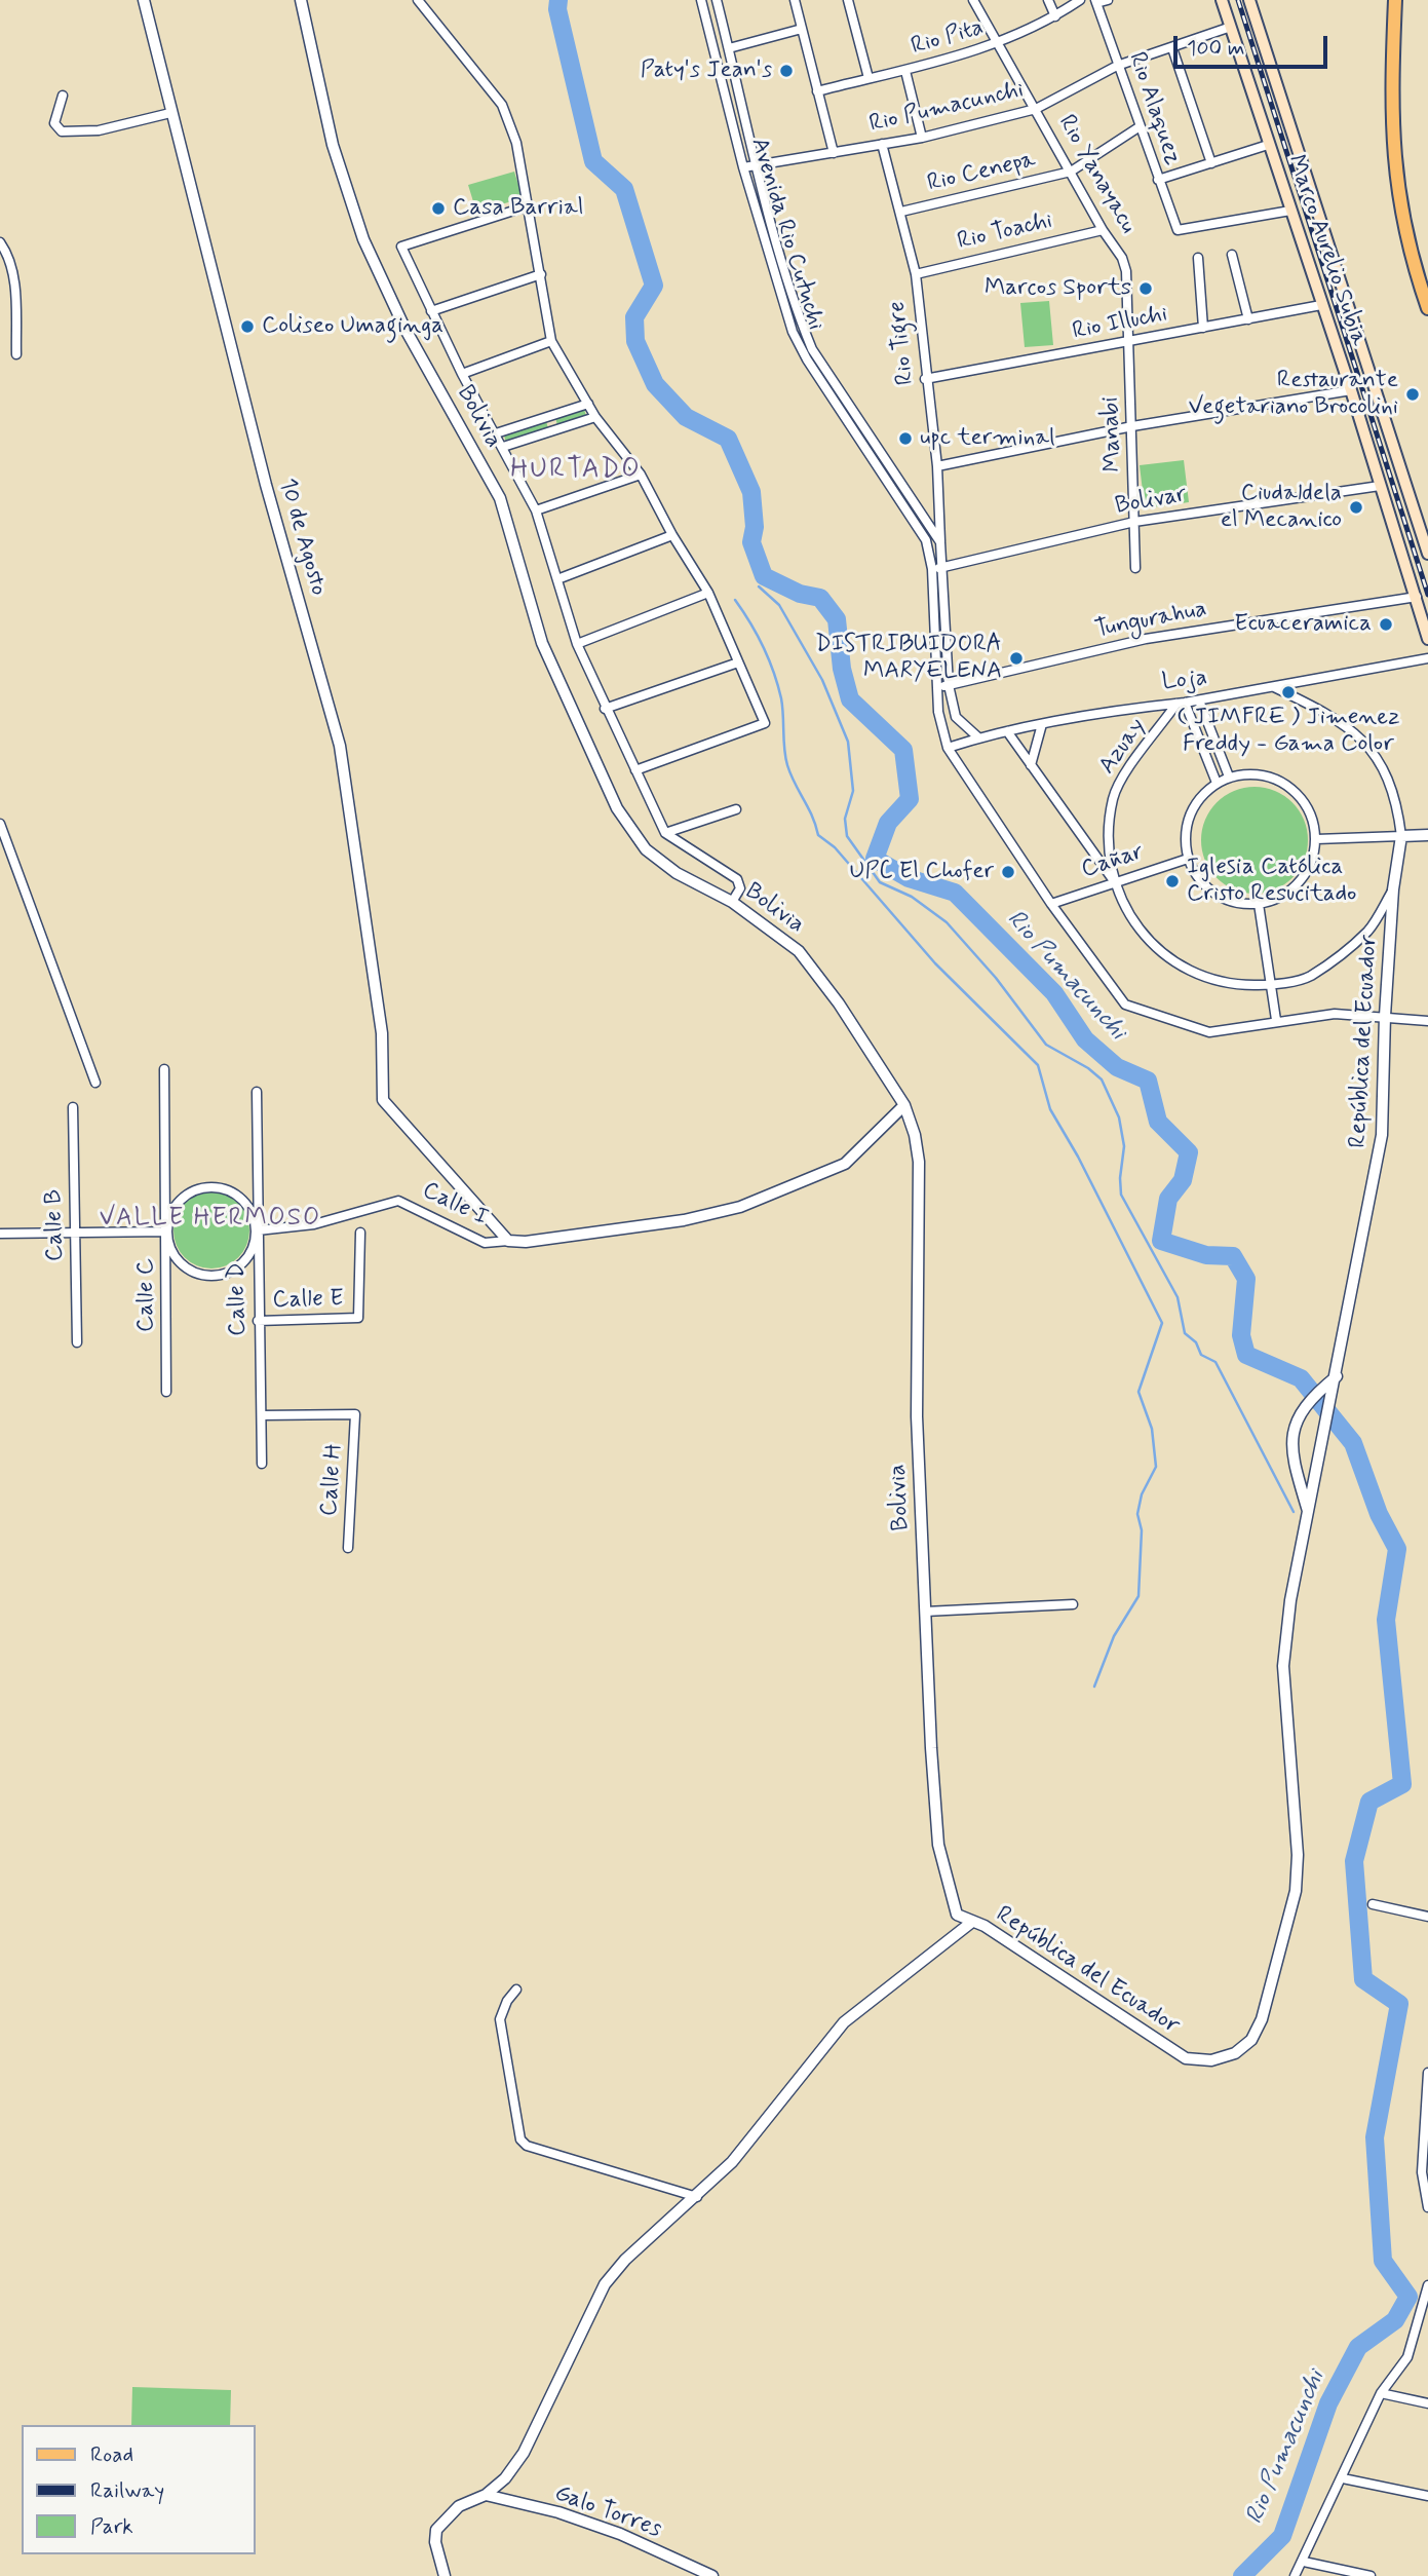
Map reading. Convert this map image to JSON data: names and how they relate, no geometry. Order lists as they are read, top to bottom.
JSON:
{
  "streets": {
    "main road": ["Marco Aurelio Subia"],
    "street": [
      "Rio Pita",
      "Rio Pumacunchi",
      "Rio Alaquez",
      "Rio Cenepa",
      "Rio Yanayacu",
      "Rio Toachi",
      "Avenida Rio Cutuchi",
      "Rio Illuchi",
      "Rio Tigre",
      "Bolivia",
      "Manabi",
      "Bolivar",
      "10 de Agosto",
      "Tungurahua",
      "Loja",
      "Azuay",
      "Cañar",
      "República del Ecuador",
      "Calle I",
      "Calle B",
      "Calle C",
      "Calle D",
      "Calle E",
      "Calle H",
      "Galo Torres"
    ]
  },
  "crossings": [
    ["Rio Pita", "Rio Yanayacu"],
    ["Rio Pumacunchi", "Rio Alaquez"],
    ["Rio Pumacunchi", "Rio Yanayacu"],
    ["Rio Pumacunchi", "Avenida Rio Cutuchi"],
    ["Rio Pumacunchi", "Marco Aurelio Subia"],
    ["Rio Pumacunchi", "Rio Tigre"],
    ["Rio Alaquez", "Rio Cenepa"],
    ["Rio Alaquez", "Marco Aurelio Subia"],
    ["Rio Cenepa", "Rio Yanayacu"],
    ["Rio Cenepa", "Rio Tigre"],
    ["Rio Yanayacu", "Rio Toachi"],
    ["Rio Yanayacu", "Rio Illuchi"],
    ["Rio Yanayacu", "Manabi"],
    ["Rio Toachi", "Rio Tigre"],
    ["Avenida Rio Cutuchi", "Rio Tigre"],
    ["Avenida Rio Cutuchi", "Bolivar"],
    ["Avenida Rio Cutuchi", "Tungurahua"],
    ["Avenida Rio Cutuchi", "Loja"],
    ["Avenida Rio Cutuchi", "Cañar"],
    ["Avenida Rio Cutuchi", "República del Ecuador"],
    ["Marco Aurelio Subia", "Rio Illuchi"],
    ["Marco Aurelio Subia", "Bolivar"],
    ["Marco Aurelio Subia", "Tungurahua"],
    ["Rio Illuchi", "Rio Tigre"],
    ["Rio Illuchi", "Manabi"],
    ["Bolivia", "República del Ecuador"],
    ["Manabi", "Bolivar"],
    ["10 de Agosto", "Calle I"],
    ["Loja", "Azuay"],
    ["Azuay", "Cañar"],
    ["Azuay", "República del Ecuador"],
    ["República del Ecuador", "Galo Torres"],
    ["Calle I", "Calle C"],
    ["Calle I", "Calle D"],
    ["Calle C", "Calle D"],
    ["Calle D", "Calle E"],
    ["Calle D", "Calle H"]
  ],
  "districts": ["HURTADO", "VALLE HERMOSO"],
  "water": ["Rio Pumacunchi"],
  "places": [
    "Paty's Jean's",
    "Casa Barrial",
    "Marcos Sports",
    "Coliseo Umaginga",
    "Restaurante Vegetariano Brocolini",
    "upc terminal",
    "Ciudaldela el Mecanico",
    "Ecuaceramica",
    "DISTRIBUIDORA MARYELENA",
    "( JIMFRE ) Jimenez Freddy - Gama Color",
    "UPC El Chofer",
    "Iglesia Católica Cristo Resucitado"
  ],
  "legend": ["Road", "Railway", "Park"],
  "scale_bar": "100 m"
}
